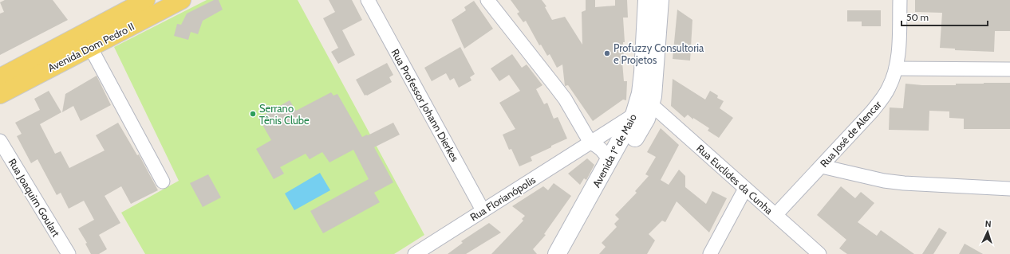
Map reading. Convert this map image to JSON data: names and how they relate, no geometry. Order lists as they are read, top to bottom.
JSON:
{
  "streets": {
    "main road": ["Avenida Dom Pedro II", "Avenida 1º de Maio"],
    "street": [
      "Rua Professor Johann Dierkes",
      "Rua José de Alencar",
      "Rua Euclides da Cunha",
      "Rua Joaquim Goulart",
      "Rua Florianópolis"
    ]
  },
  "crossings": [
    ["Rua Professor Johann Dierkes", "Rua Florianópolis"],
    ["Rua José de Alencar", "Rua Euclides da Cunha"],
    ["Avenida 1º de Maio", "Rua Euclides da Cunha"],
    ["Avenida 1º de Maio", "Rua Florianópolis"]
  ],
  "places": ["Profuzzy Consultoria e Projetos", "Serrano Tênis Clube"],
  "scale_bar": "50 m",
  "north": "top"
}
